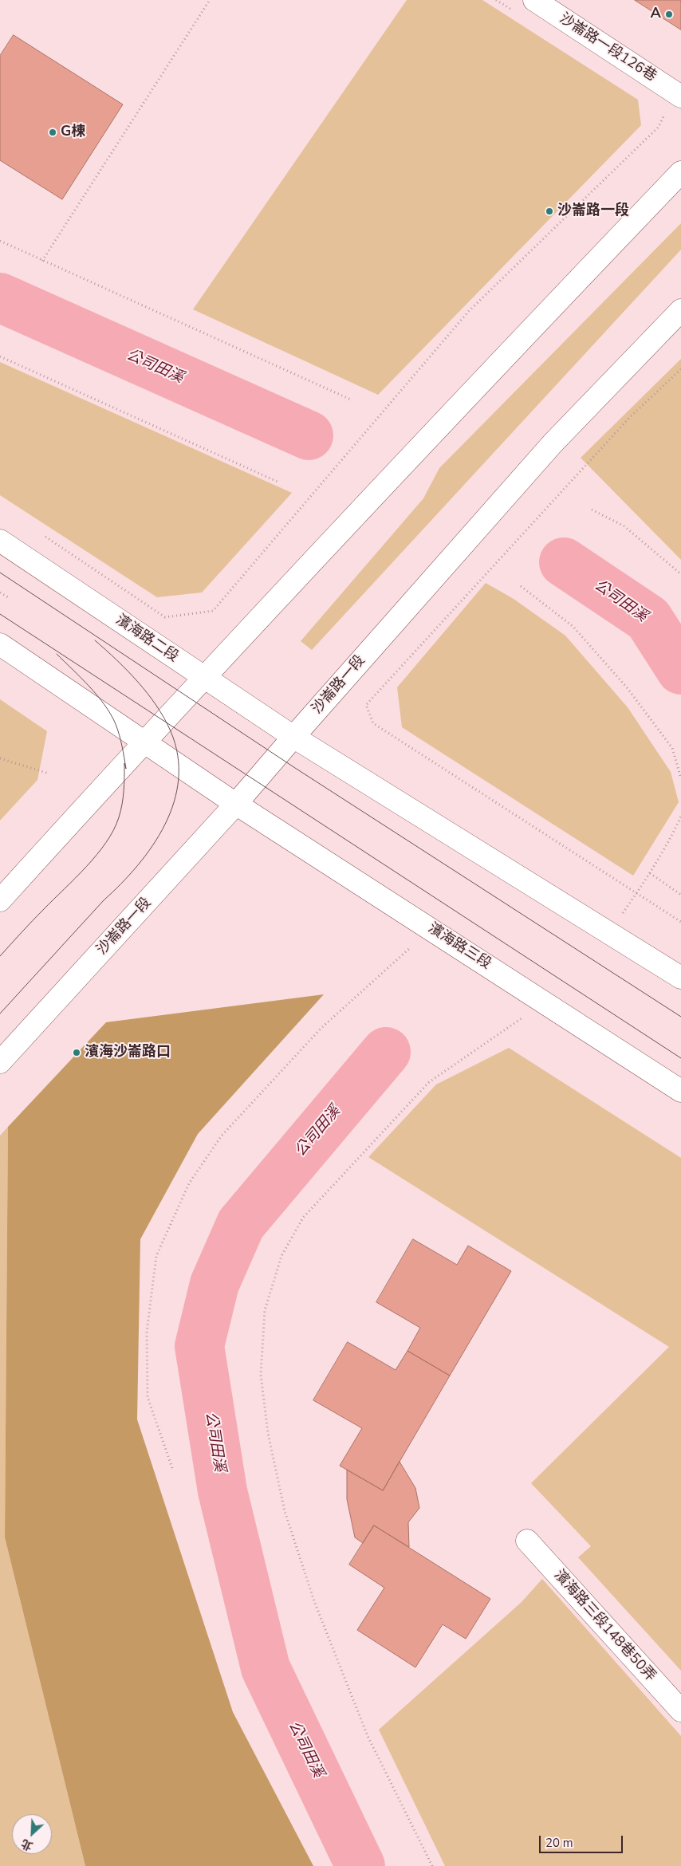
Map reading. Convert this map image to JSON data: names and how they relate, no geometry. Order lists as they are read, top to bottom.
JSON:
{
  "streets": {
    "street": [
      "沙崙路一段126巷",
      "濱海路二段",
      "沙崙路一段",
      "濱海路三段",
      "濱海路三段148巷50弄"
    ]
  },
  "crossings": [
    ["濱海路二段", "沙崙路一段"],
    ["沙崙路一段", "濱海路三段"]
  ],
  "water": ["公司田溪"],
  "places": [
    "A",
    "G棟",
    "沙崙路一段",
    "濱海沙崙路口"
  ],
  "scale_bar": "20 m",
  "north": "bottom left"
}
